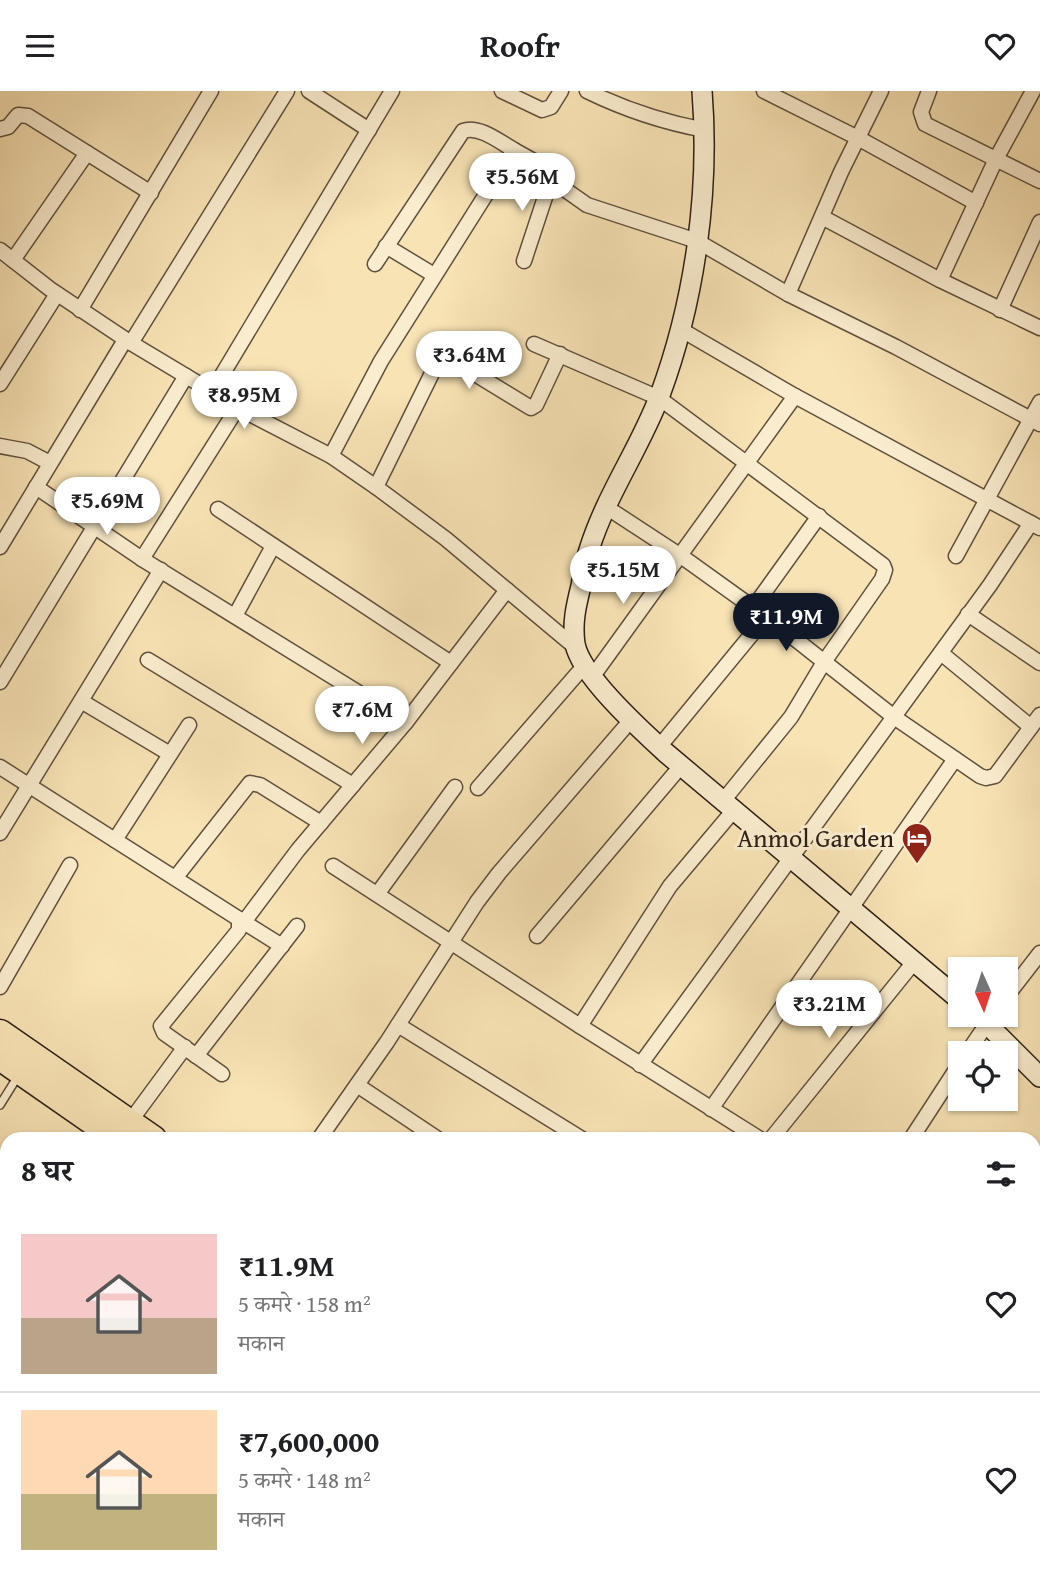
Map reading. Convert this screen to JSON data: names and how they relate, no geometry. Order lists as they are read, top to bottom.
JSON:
{
  "places": {
    "hotel": ["Anmol Garden"]
  },
  "north": "bottom",
  "page": {
    "header": "Roofr",
    "price": [
      "₹5.56M",
      "₹3.64M",
      "₹8.95M",
      "₹5.69M",
      "₹5.15M",
      "₹11.9M",
      "₹7.6M",
      "₹3.21M"
    ],
    "heading": "8 घर",
    "list": [
      {
        "name": "₹11.9M",
        "note": "5 कमरे · 158 m² · मकान"
      },
      {
        "name": "₹7,600,000",
        "note": "5 कमरे · 148 m² · मकान"
      }
    ]
  }
}
